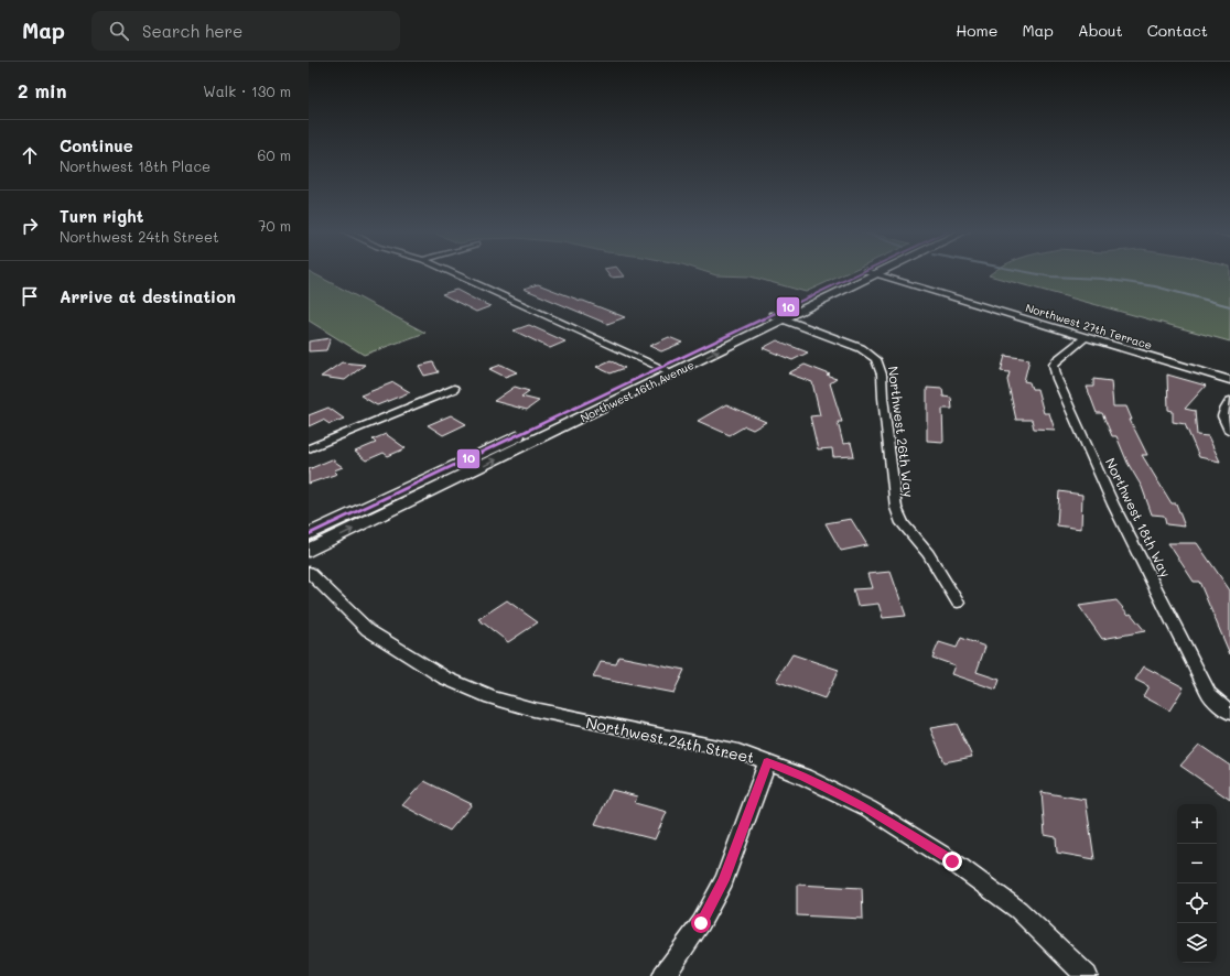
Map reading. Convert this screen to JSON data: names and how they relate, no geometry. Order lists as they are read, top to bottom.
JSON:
{
  "streets": {
    "main road": ["Northwest 16th Avenue"],
    "street": [
      "Northwest 27th Terrace",
      "Northwest 26th Way",
      "Northwest 18th Way",
      "Northwest 24th Street"
    ]
  },
  "crossings": [
    ["Northwest 27th Terrace", "Northwest 16th Avenue"],
    ["Northwest 27th Terrace", "Northwest 18th Way"],
    ["Northwest 16th Avenue", "Northwest 26th Way"]
  ],
  "lines": ["transit line 10"],
  "page": {
    "header": "Map",
    "search": "Search here",
    "nav": [
      "Home",
      "Map",
      "About",
      "Contact"
    ],
    "heading": ["2 min", "Walk · 130 m"],
    "list": [
      ["Continue", "Northwest 18th Place", "60 m"],
      ["Turn right", "Northwest 24th Street", "70 m"],
      "Arrive at destination"
    ],
    "map_buttons": ["+", "−"]
  }
}
